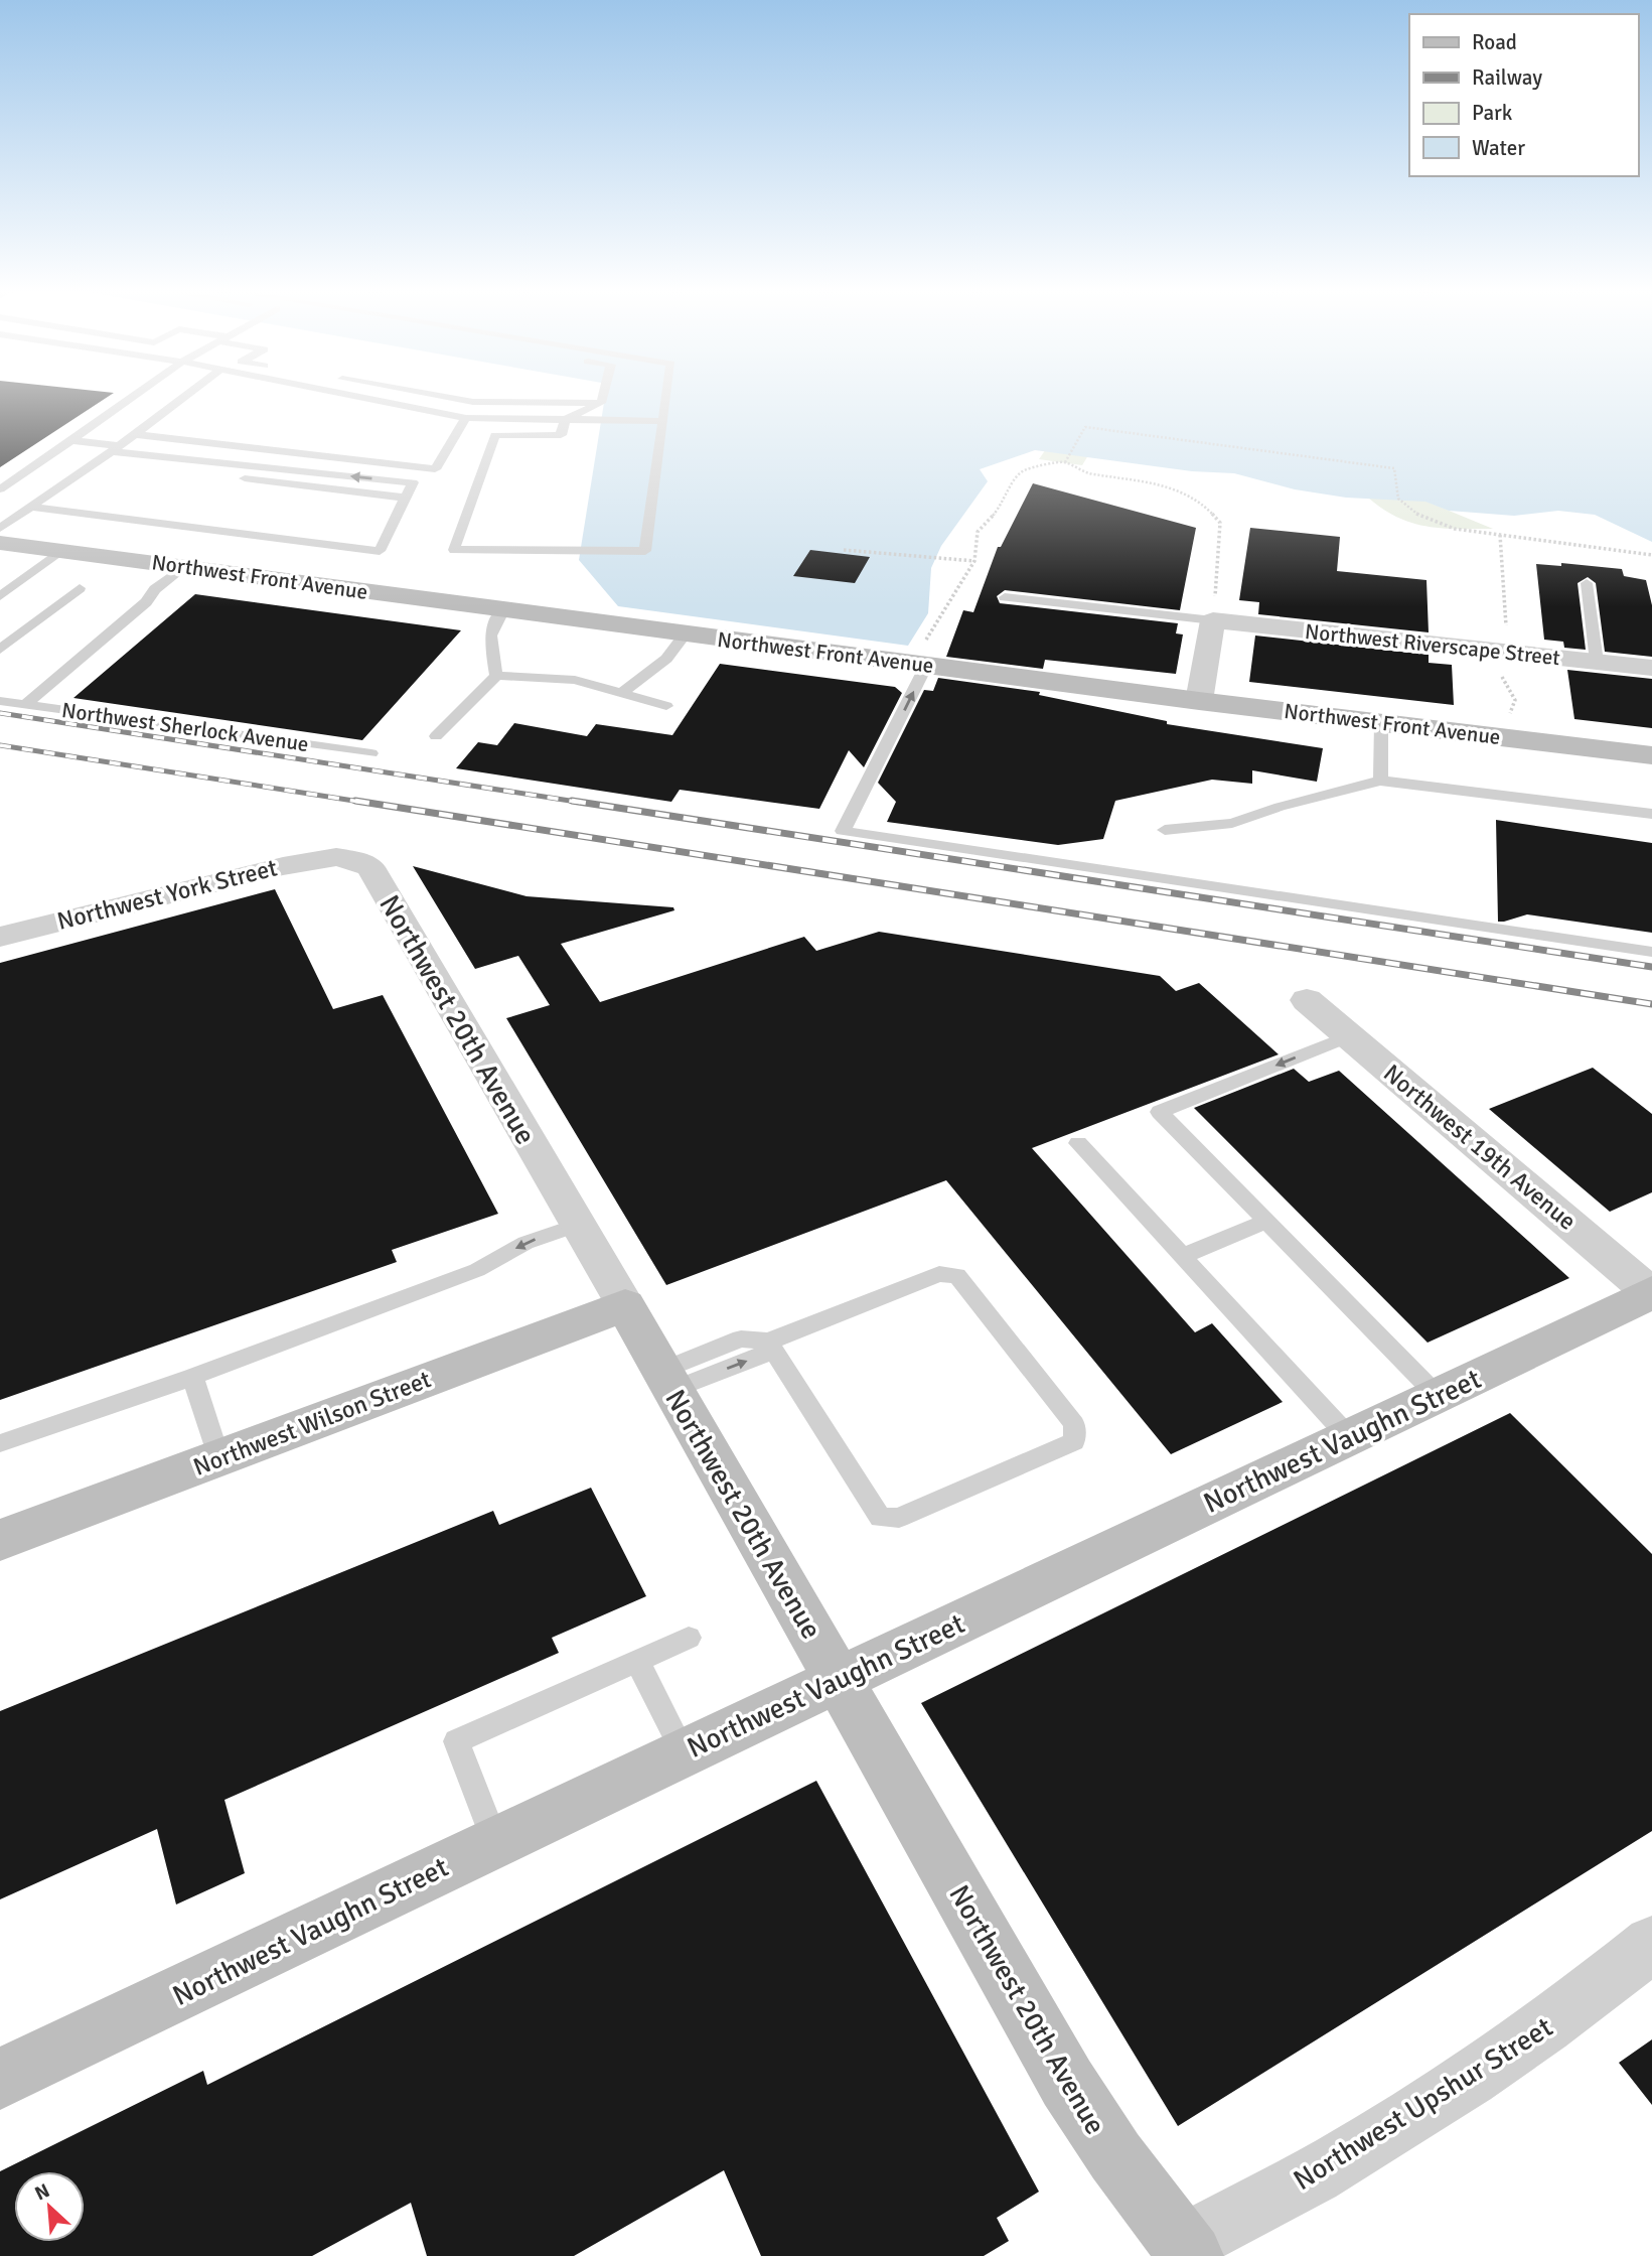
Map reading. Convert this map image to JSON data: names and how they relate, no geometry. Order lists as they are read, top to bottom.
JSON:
{
  "streets": {
    "street": [
      "Northwest Front Avenue",
      "Northwest Riverscape Street",
      "Northwest York Street",
      "Northwest 20th Avenue",
      "Northwest 19th Avenue",
      "Northwest Wilson Street",
      "Northwest Vaughn Street",
      "Northwest Upshur Street"
    ],
    "lane": ["Northwest Sherlock Avenue"]
  },
  "crossings": [
    ["Northwest York Street", "Northwest 20th Avenue"],
    ["Northwest 20th Avenue", "Northwest Wilson Street"],
    ["Northwest 20th Avenue", "Northwest Vaughn Street"],
    ["Northwest 20th Avenue", "Northwest Upshur Street"],
    ["Northwest 19th Avenue", "Northwest Vaughn Street"]
  ],
  "legend": [
    "Road",
    "Railway",
    "Park",
    "Water"
  ],
  "north": "top left"
}
